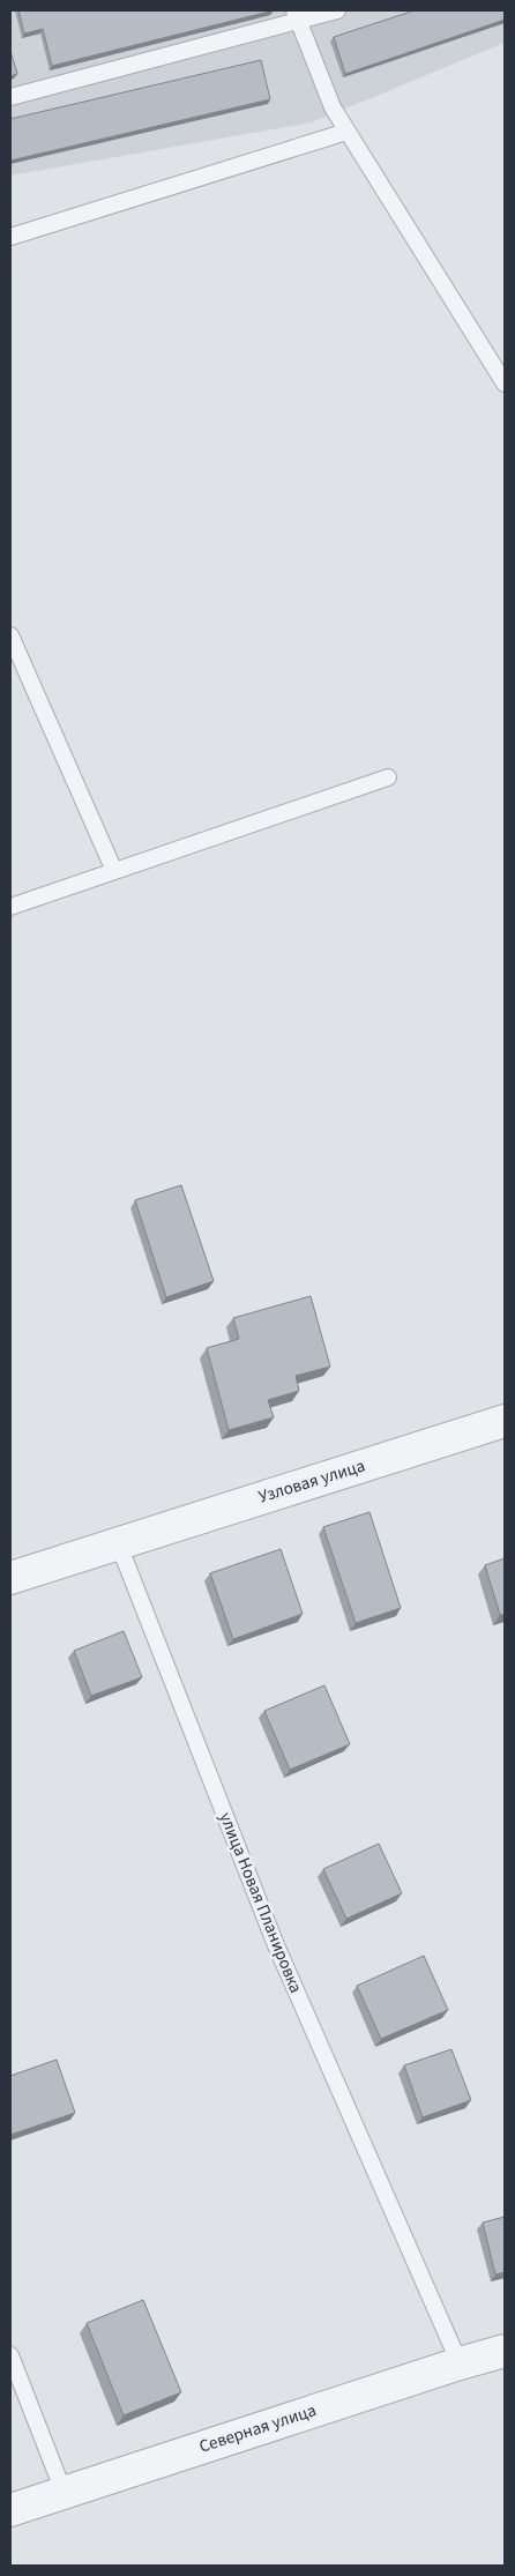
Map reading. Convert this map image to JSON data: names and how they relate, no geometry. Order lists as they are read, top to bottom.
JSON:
{
  "streets": {
    "street": ["Узловая улица", "Северная улица"],
    "lane": ["улица Новая Планировка"]
  },
  "crossings": [
    ["Узловая улица", "улица Новая Планировка"],
    ["улица Новая Планировка", "Северная улица"]
  ]
}
